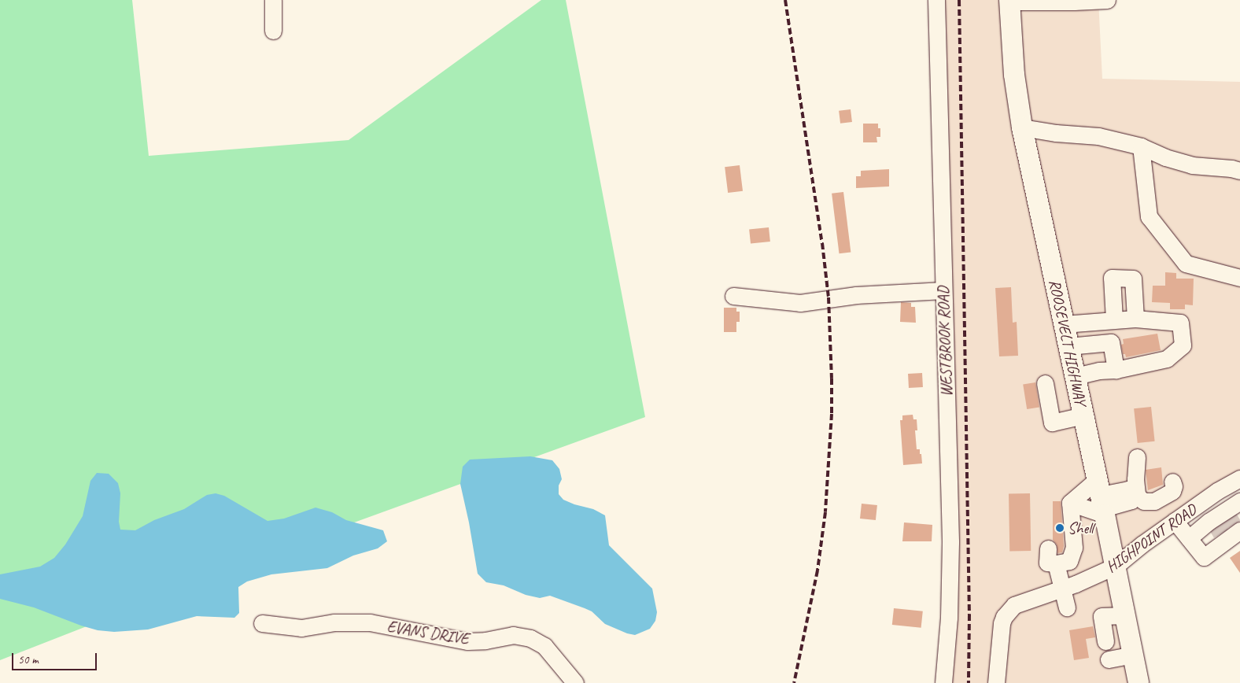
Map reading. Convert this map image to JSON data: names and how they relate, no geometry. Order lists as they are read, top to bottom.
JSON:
{
  "streets": {
    "main road": ["ROOSEVELT HIGHWAY"],
    "street": ["WESTBROOK ROAD", "HIGHPOINT ROAD", "EVANS DRIVE"]
  },
  "crossings": [
    ["ROOSEVELT HIGHWAY", "HIGHPOINT ROAD"]
  ],
  "places": ["Shell"],
  "scale_bar": "50 m"
}
